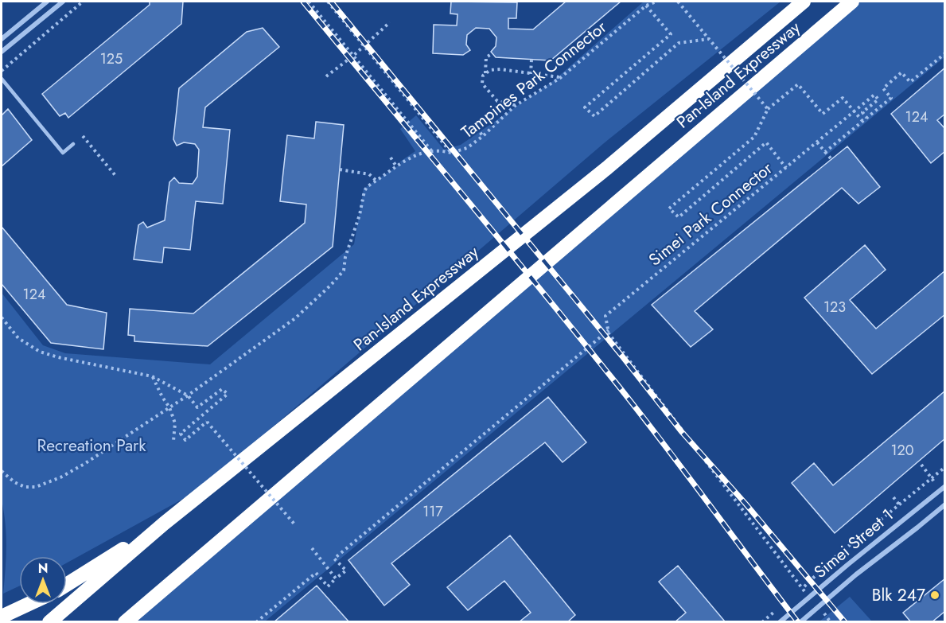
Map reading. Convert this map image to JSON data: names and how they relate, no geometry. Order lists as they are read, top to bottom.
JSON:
{
  "streets": {
    "highway": ["Pan-Island Expressway"],
    "street": ["Simei Street 1"],
    "path": ["Tampines Park Connector", "Simei Park Connector"]
  },
  "parks": ["Recreation Park"],
  "places": ["Blk 247"],
  "house_numbers": [
    "125",
    "124",
    "124",
    "123",
    "120",
    "117"
  ],
  "north": "top"
}
